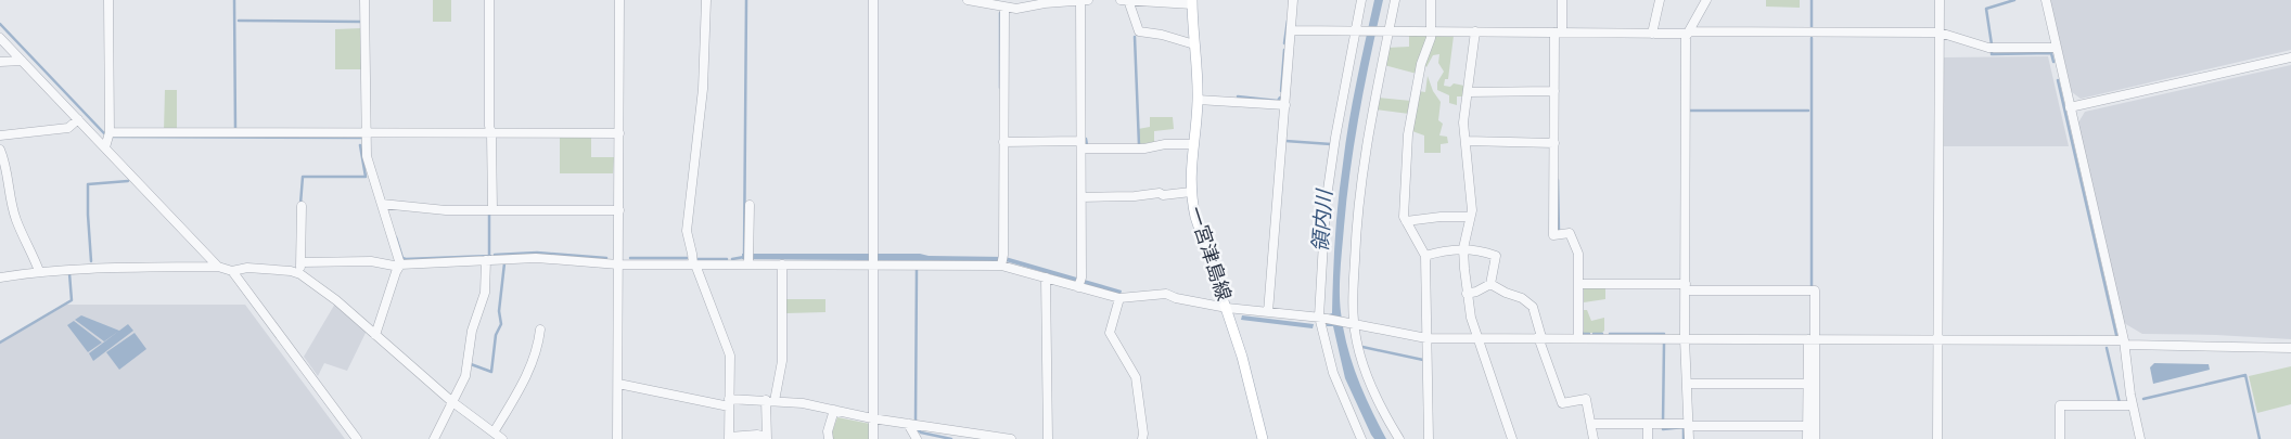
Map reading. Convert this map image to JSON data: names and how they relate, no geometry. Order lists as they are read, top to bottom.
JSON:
{
  "streets": {
    "main road": ["一宮津島線"]
  },
  "water": ["領内川"]
}
